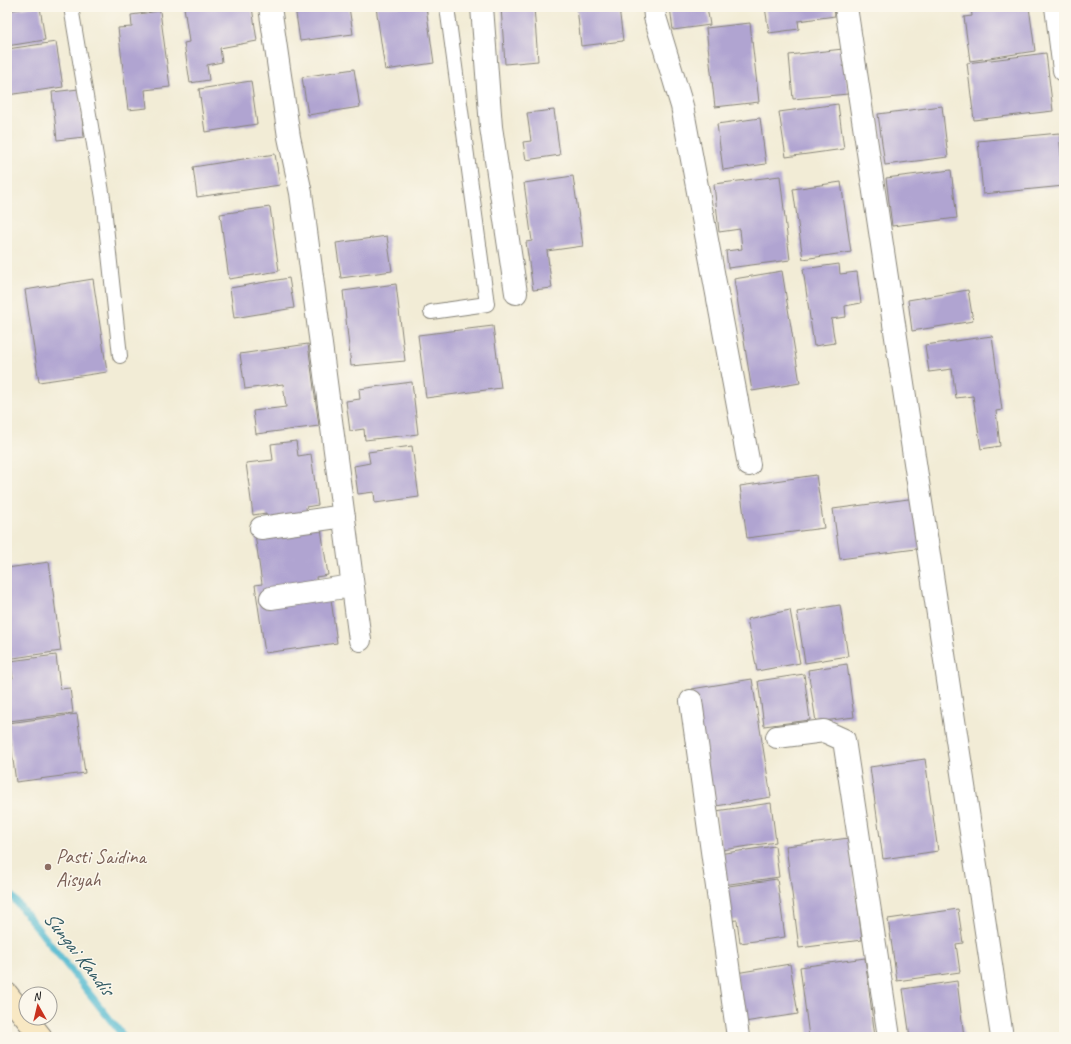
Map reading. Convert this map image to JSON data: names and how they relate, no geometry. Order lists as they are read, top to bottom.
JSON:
{
  "water": ["Sungai Kandis"],
  "places": ["Pasti Saidina Aisyah"],
  "north": "top"
}
